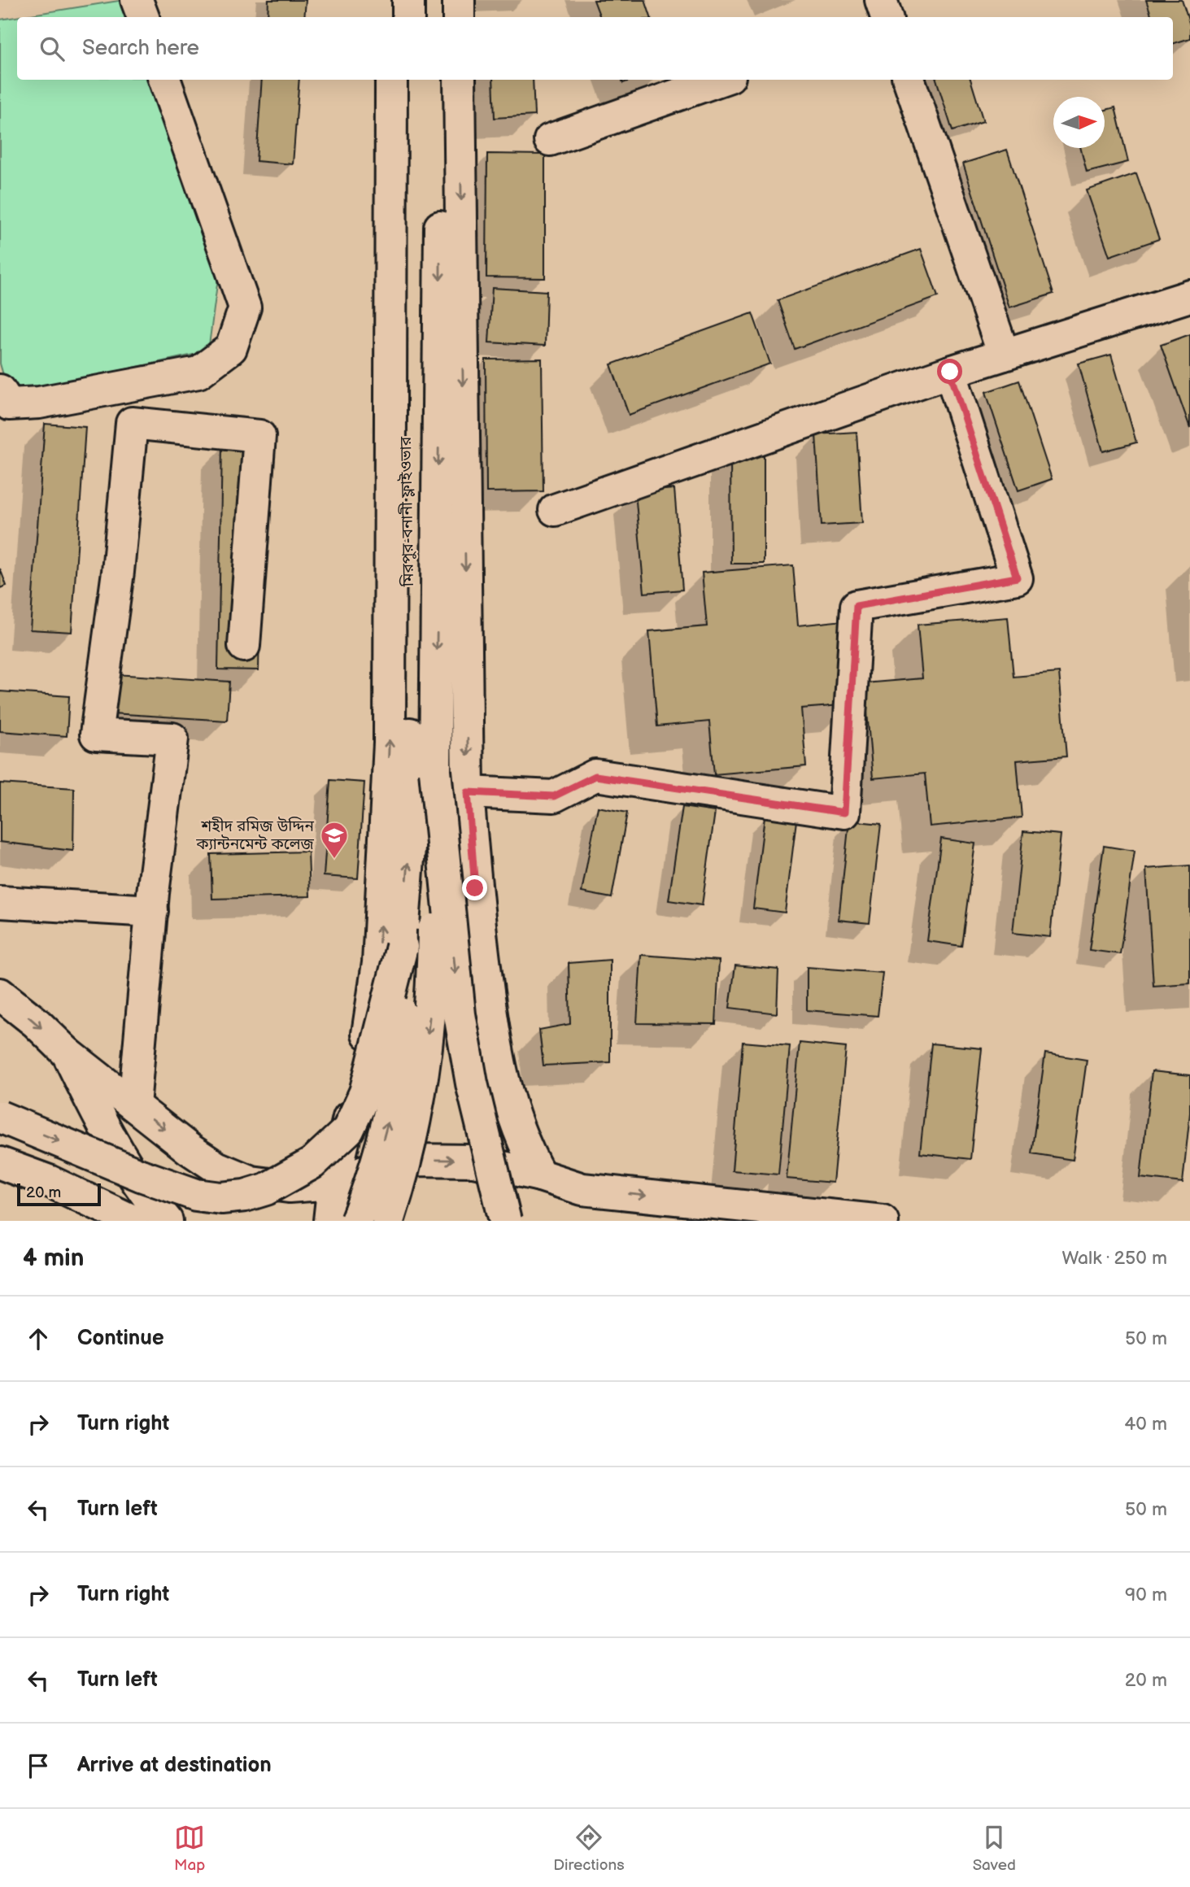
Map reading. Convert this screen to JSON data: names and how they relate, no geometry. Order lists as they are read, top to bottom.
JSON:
{
  "streets": {
    "main road": ["মিরপুর-বনানী ফ্লাইওভার"]
  },
  "places": {
    "school or university": ["শহীদ রমিজ উদ্দিন ক্যান্টনমেন্ট কলেজ"]
  },
  "scale_bar": "20 m",
  "north": "right",
  "page": {
    "search": "Search here",
    "scale": "20 m",
    "heading": ["4 min", "Walk · 250 m"],
    "list": [
      ["Continue", "50 m"],
      ["Turn right", "40 m"],
      ["Turn left", "50 m"],
      ["Turn right", "90 m"],
      ["Turn left", "20 m"],
      "Arrive at destination"
    ],
    "nav": ["Map", "Directions", "Saved"]
  }
}
